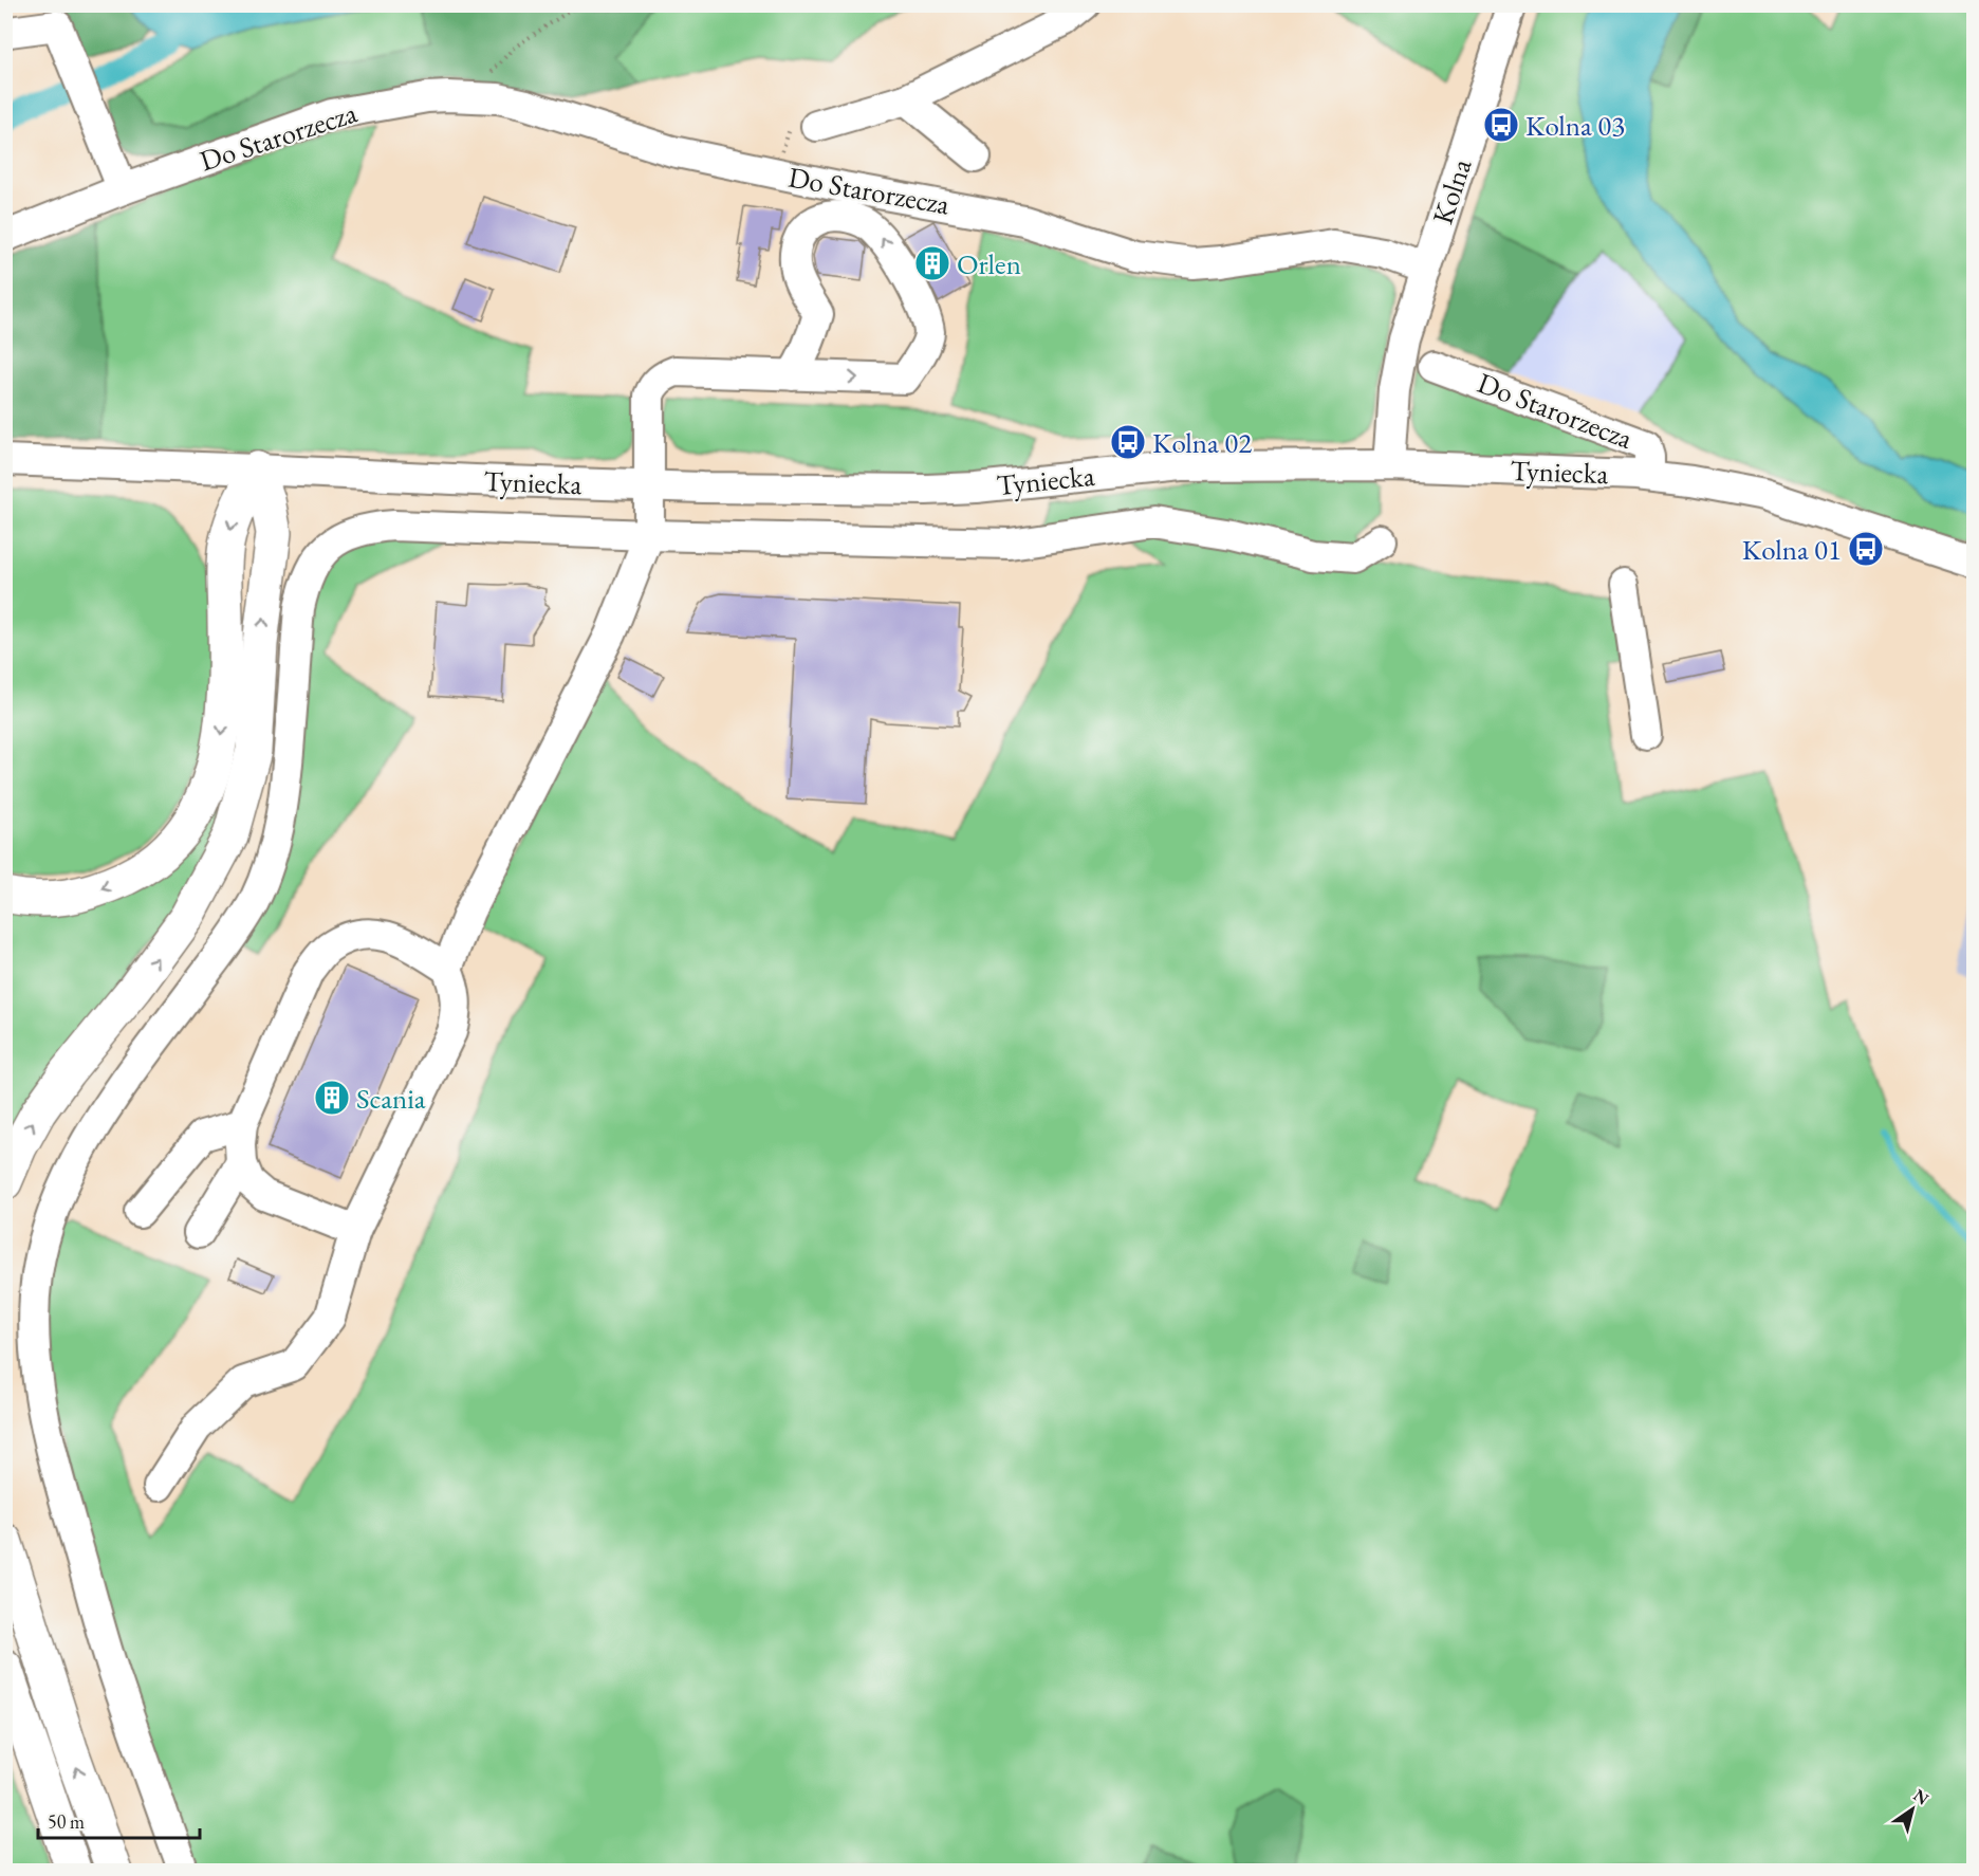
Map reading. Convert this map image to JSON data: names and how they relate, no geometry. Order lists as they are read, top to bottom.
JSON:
{
  "streets": {
    "street": ["Do Starorzecza", "Kolna", "Tyniecka"]
  },
  "crossings": [
    ["Do Starorzecza", "Kolna"],
    ["Do Starorzecza", "Tyniecka"]
  ],
  "places": {
    "bus stop": ["Kolna 03", "Kolna 02", "Kolna 01"],
    "building": ["Orlen", "Scania"]
  },
  "scale_bar": "50 m",
  "north": "top right"
}
